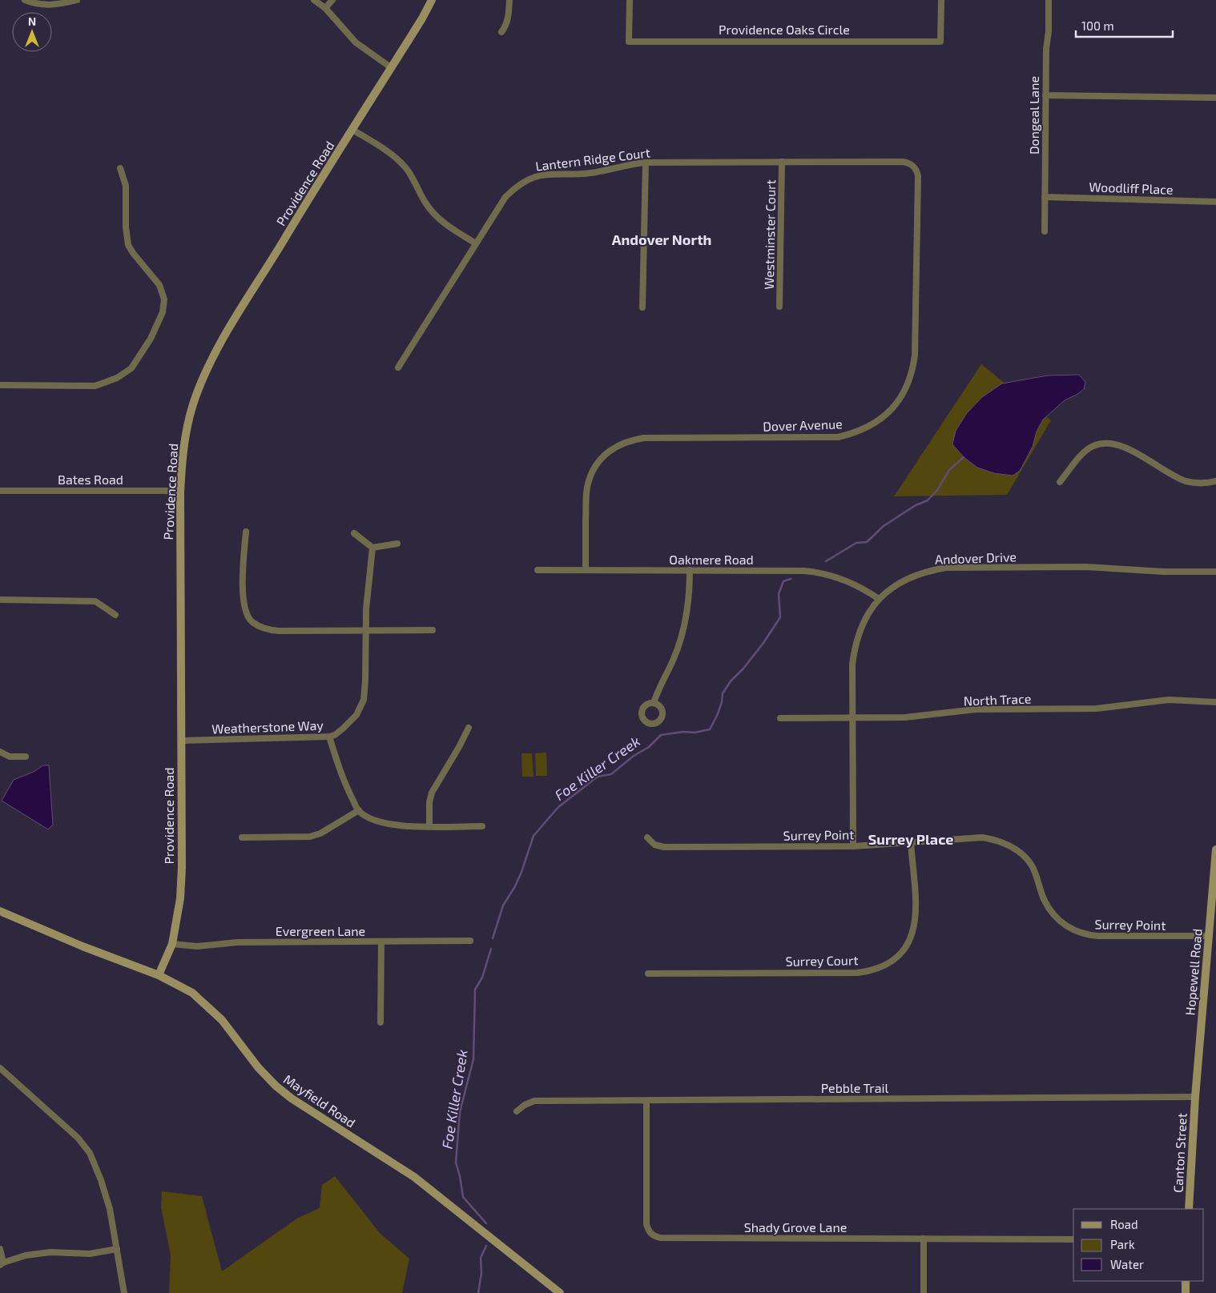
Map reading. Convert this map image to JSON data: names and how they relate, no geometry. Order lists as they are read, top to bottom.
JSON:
{
  "streets": {
    "street": [
      "Providence Oaks Circle",
      "Dongeal Lane",
      "Lantern Ridge Court",
      "Providence Road",
      "Woodliff Place",
      "Westminster Court",
      "Dover Avenue",
      "Bates Road",
      "Andover Drive",
      "Oakmere Road",
      "North Trace",
      "Weatherstone Way",
      "Surrey Point",
      "Evergreen Lane",
      "Surrey Court",
      "Hopewell Road",
      "Pebble Trail",
      "Mayfield Road",
      "Canton Street",
      "Shady Grove Lane"
    ]
  },
  "crossings": [
    ["Dongeal Lane", "Woodliff Place"],
    ["Lantern Ridge Court", "Westminster Court"],
    ["Lantern Ridge Court", "Dover Avenue"],
    ["Providence Road", "Bates Road"],
    ["Providence Road", "Weatherstone Way"],
    ["Providence Road", "Evergreen Lane"],
    ["Providence Road", "Mayfield Road"],
    ["Dover Avenue", "Oakmere Road"],
    ["Andover Drive", "Oakmere Road"],
    ["Andover Drive", "North Trace"],
    ["Andover Drive", "Surrey Point"],
    ["Surrey Point", "Surrey Court"],
    ["Surrey Point", "Hopewell Road"],
    ["Hopewell Road", "Pebble Trail"],
    ["Hopewell Road", "Canton Street"],
    ["Pebble Trail", "Canton Street"],
    ["Pebble Trail", "Shady Grove Lane"]
  ],
  "districts": ["Andover North", "Surrey Place"],
  "water": ["Foe Killer Creek"],
  "legend": ["Road", "Park", "Water"],
  "scale_bar": "100 m",
  "north": "top"
}
